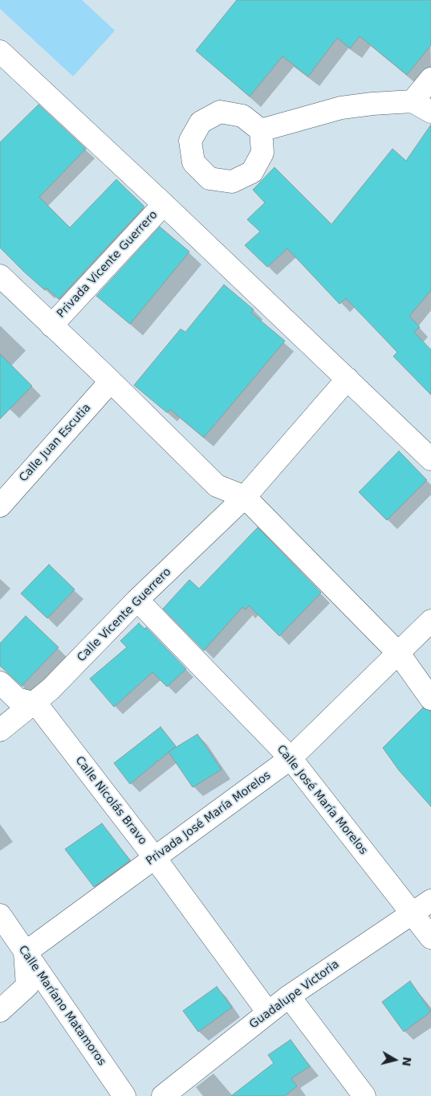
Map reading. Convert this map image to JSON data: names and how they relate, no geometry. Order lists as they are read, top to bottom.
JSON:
{
  "streets": {
    "street": [
      "Privada Vicente Guerrero",
      "Calle Juan Escutia",
      "Calle Vicente Guerrero",
      "Calle José María Morelos",
      "Calle Nicolás Bravo",
      "Privada José María Morelos",
      "Guadalupe Victoria",
      "Calle Maríano Matamoros"
    ]
  },
  "crossings": [
    ["Calle Vicente Guerrero", "Calle José María Morelos"],
    ["Calle Vicente Guerrero", "Calle Nicolás Bravo"],
    ["Calle José María Morelos", "Privada José María Morelos"],
    ["Calle José María Morelos", "Guadalupe Victoria"],
    ["Calle Nicolás Bravo", "Privada José María Morelos"],
    ["Calle Nicolás Bravo", "Guadalupe Victoria"],
    ["Privada José María Morelos", "Calle Maríano Matamoros"]
  ],
  "north": "right"
}
